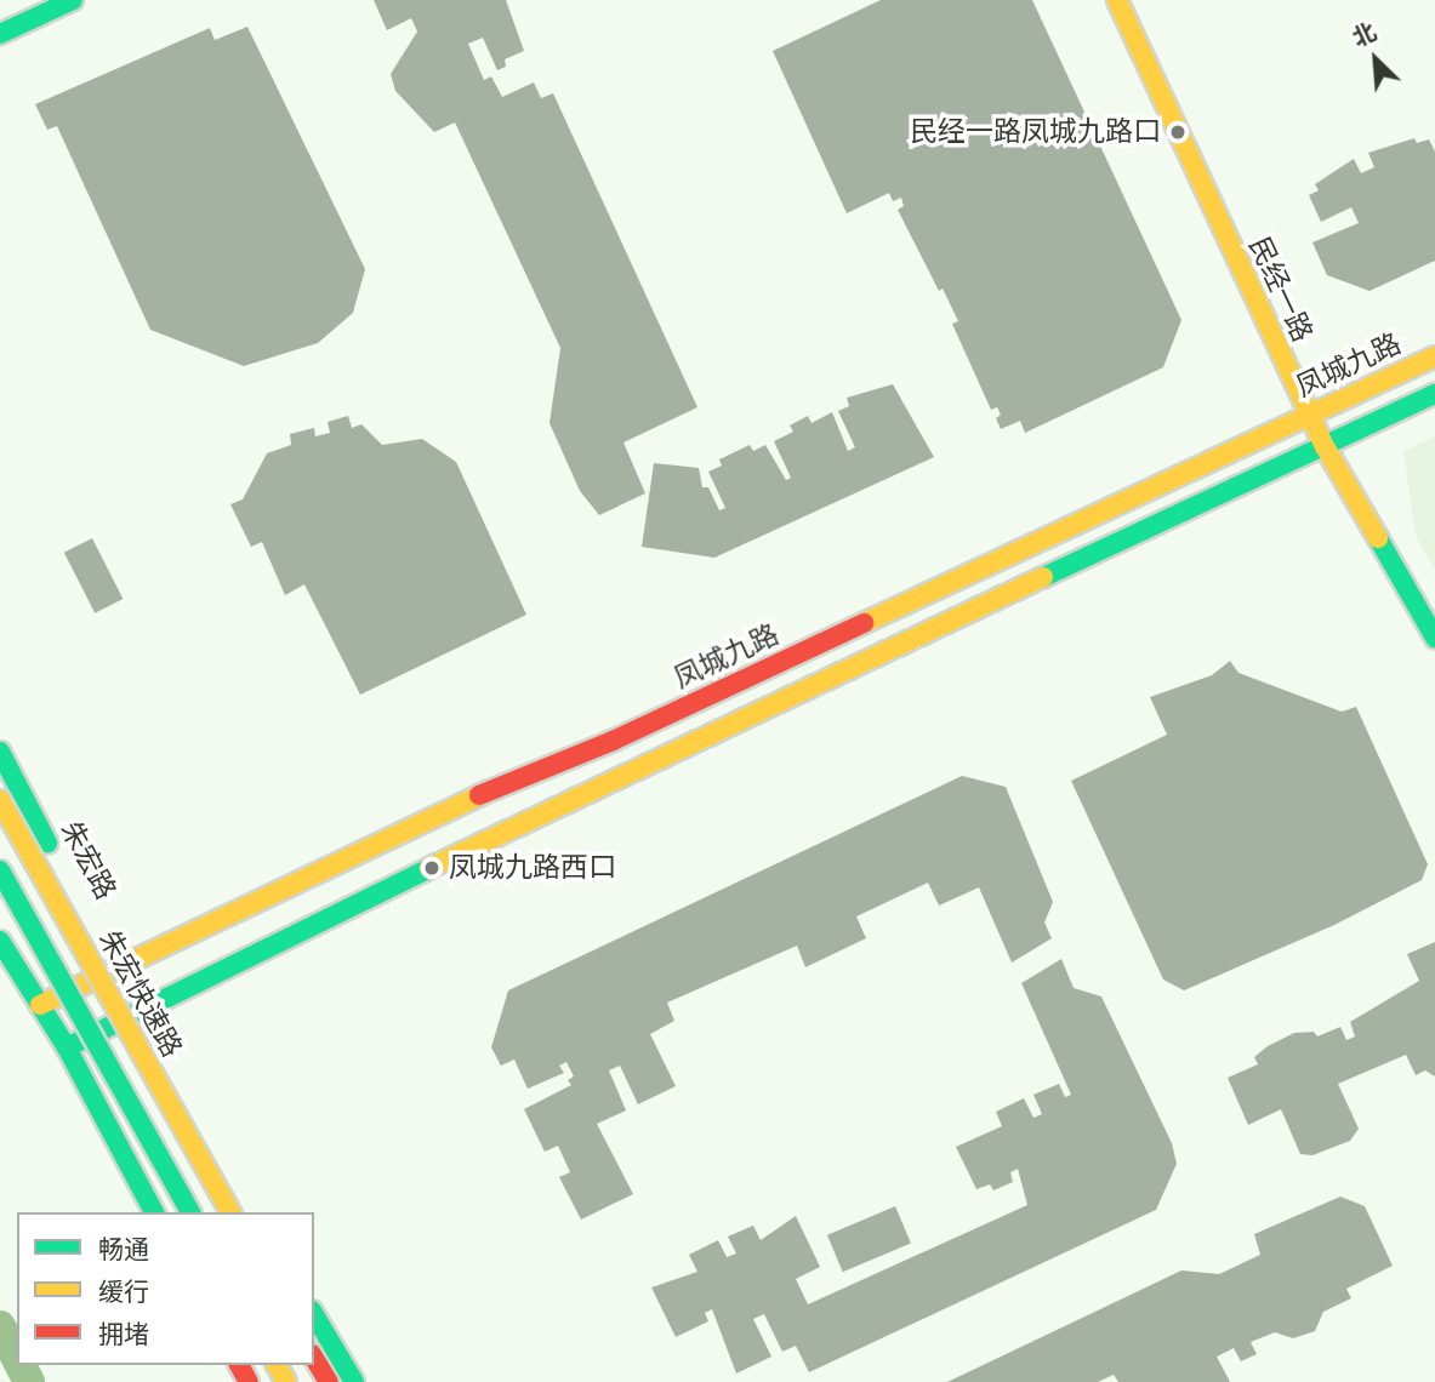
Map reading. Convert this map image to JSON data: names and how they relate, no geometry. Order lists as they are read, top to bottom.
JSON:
{
  "streets": {
    "main road": [
      "民经一路",
      "凤城九路",
      "朱宏路",
      "朱宏快速路"
    ]
  },
  "crossings": [
    ["民经一路", "凤城九路"],
    ["凤城九路", "朱宏路"]
  ],
  "places": ["民经一路凤城九路口", "凤城九路西口"],
  "legend": ["畅通", "缓行", "拥堵"],
  "north": "top left"
}
